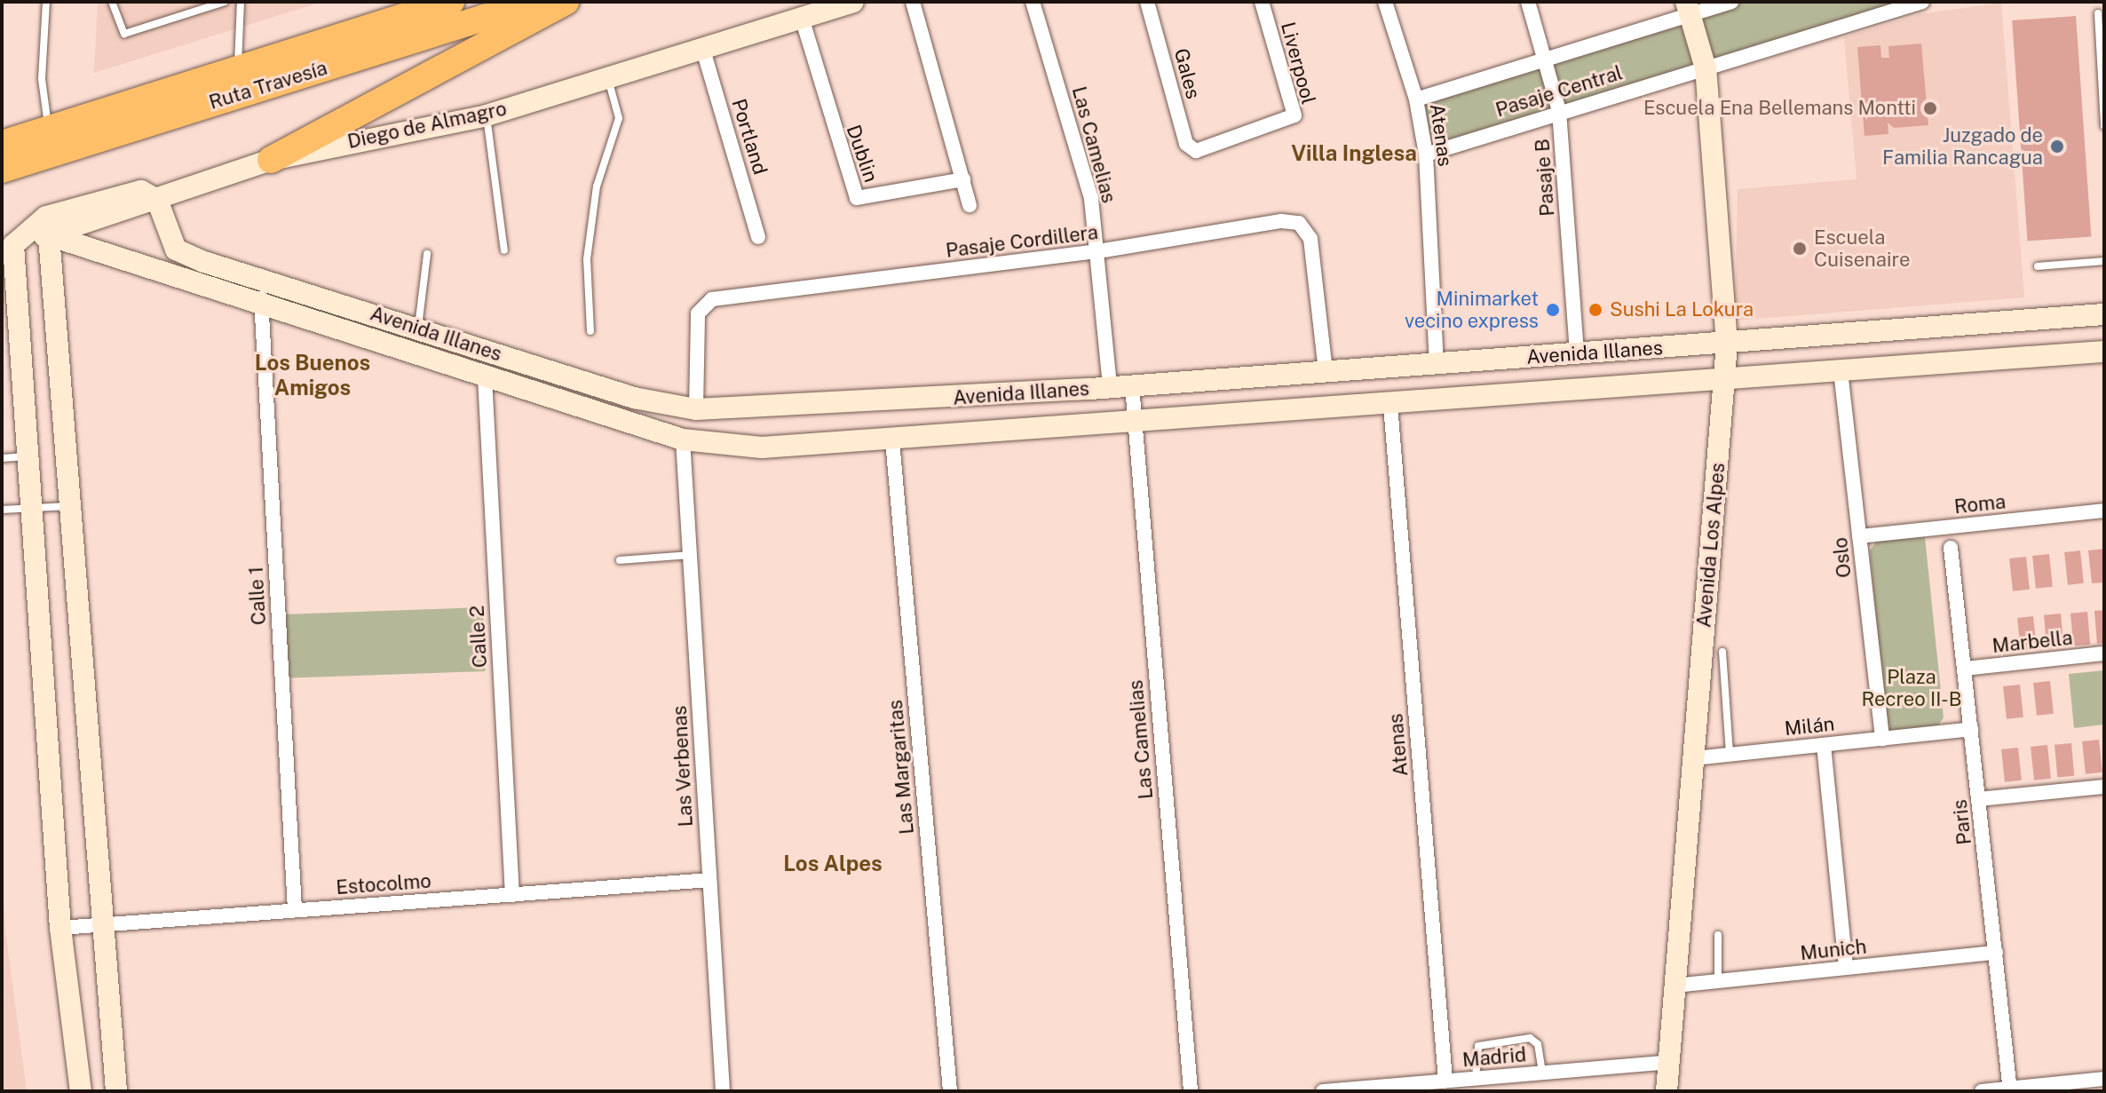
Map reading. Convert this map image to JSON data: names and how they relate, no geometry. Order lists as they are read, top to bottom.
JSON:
{
  "streets": {
    "highway": ["Ruta Travesía"],
    "main road": ["Diego de Almagro", "Avenida Illanes", "Avenida Los Alpes"],
    "street": [
      "Liverpool",
      "Gales",
      "Pasaje Central",
      "Atenas",
      "Portland",
      "Las Camelias",
      "Dublin",
      "Pasaje B",
      "Pasaje Cordillera",
      "Roma",
      "Oslo",
      "Calle 1",
      "Calle 2",
      "Marbella",
      "Milán",
      "Las Verbenas",
      "Las Margaritas",
      "Paris",
      "Estocolmo",
      "Munich",
      "Madrid"
    ]
  },
  "crossings": [
    ["Liverpool", "Gales"],
    ["Pasaje Central", "Atenas"],
    ["Pasaje Central", "Pasaje B"],
    ["Pasaje Central", "Avenida Los Alpes"],
    ["Diego de Almagro", "Portland"],
    ["Diego de Almagro", "Dublin"],
    ["Diego de Almagro", "Avenida Illanes"],
    ["Atenas", "Avenida Illanes"],
    ["Atenas", "Madrid"],
    ["Las Camelias", "Pasaje Cordillera"],
    ["Las Camelias", "Avenida Illanes"],
    ["Pasaje B", "Avenida Illanes"],
    ["Pasaje Cordillera", "Avenida Illanes"],
    ["Avenida Illanes", "Avenida Los Alpes"],
    ["Avenida Illanes", "Oslo"],
    ["Avenida Illanes", "Calle 1"],
    ["Avenida Illanes", "Calle 2"],
    ["Avenida Illanes", "Las Verbenas"],
    ["Avenida Illanes", "Las Margaritas"],
    ["Roma", "Oslo"],
    ["Avenida Los Alpes", "Milán"],
    ["Avenida Los Alpes", "Munich"],
    ["Avenida Los Alpes", "Madrid"],
    ["Oslo", "Milán"],
    ["Calle 1", "Estocolmo"],
    ["Calle 2", "Estocolmo"],
    ["Marbella", "Paris"],
    ["Milán", "Paris"],
    ["Las Verbenas", "Estocolmo"],
    ["Paris", "Munich"]
  ],
  "districts": ["Villa Inglesa", "Los Buenos Amigos", "Los Alpes"],
  "parks": ["Plaza Recreo II-B"],
  "places": [
    "Escuela Ena Bellemans Montti",
    "Juzgado de Familia Rancagua",
    "Escuela Cuisenaire",
    "Minimarket vecino express",
    "Sushi La Lokura"
  ]
}
